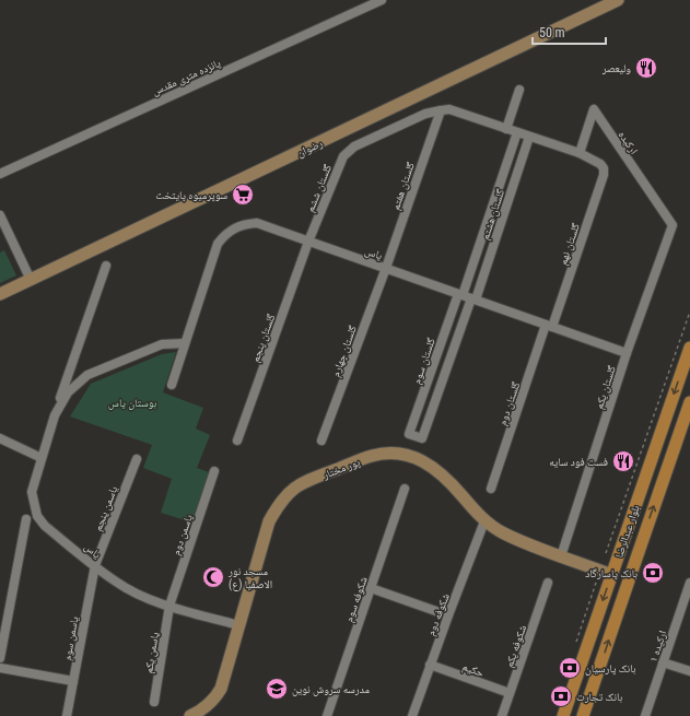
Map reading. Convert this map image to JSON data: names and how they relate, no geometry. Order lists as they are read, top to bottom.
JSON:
{
  "streets": {
    "main road": ["رضوان", "پور مختار", "بلوار عبدالرضا"],
    "street": [
      "پانزده متری مقدس",
      "ارکیده",
      "گلستان هفتم",
      "گلستان ششم",
      "گلستان هشتم",
      "گلستان نهم",
      "یاس",
      "گلستان پنجم",
      "گلستان چهارم",
      "گلستان سوم",
      "گلستان یکم",
      "گلستان دوم",
      "یاسمن پنجم",
      "یاسمن دوم",
      "شکوفه سوم",
      "شکوفه دوم",
      "یاسمن سوم",
      "شکوفه یکم",
      "ارکیده ۱",
      "یاسمن یکم",
      "حکیم"
    ]
  },
  "crossings": [
    ["ارکیده", "گلستان نهم"],
    ["ارکیده", "گلستان یکم"],
    ["گلستان هفتم", "گلستان ششم"],
    ["گلستان هفتم", "یاس"],
    ["گلستان هفتم", "گلستان چهارم"],
    ["گلستان ششم", "یاس"],
    ["گلستان ششم", "گلستان پنجم"],
    ["گلستان هشتم", "یاس"],
    ["گلستان هشتم", "گلستان سوم"],
    ["گلستان نهم", "یاس"],
    ["گلستان نهم", "گلستان دوم"],
    ["یاس", "گلستان پنجم"],
    ["یاس", "گلستان چهارم"],
    ["یاس", "گلستان سوم"],
    ["یاس", "گلستان یکم"],
    ["یاس", "گلستان دوم"],
    ["یاس", "پور مختار"],
    ["یاس", "یاسمن پنجم"],
    ["یاس", "یاسمن دوم"],
    ["یاس", "یاسمن سوم"],
    ["یاس", "یاسمن یکم"],
    ["گلستان یکم", "پور مختار"],
    ["پور مختار", "بلوار عبدالرضا"],
    ["پور مختار", "شکوفه دوم"],
    ["یاسمن پنجم", "یاسمن سوم"],
    ["یاسمن دوم", "یاسمن یکم"],
    ["شکوفه دوم", "حکیم"],
    ["شکوفه یکم", "حکیم"]
  ],
  "parks": ["بوستان یاس"],
  "places": {
    "restaurant": ["ولیعصر", "فست فود سایه"],
    "supermarket": ["سوپرمیوه پایتخت"],
    "bank": ["بانک پاسارگاد", "بانک پارسیان", "بانک تجارت"],
    "mosque": ["مسجد نور الاصفیا (ع)"],
    "school or university": ["مدرسه سروش نوین"]
  },
  "scale_bar": "50 m"
}
